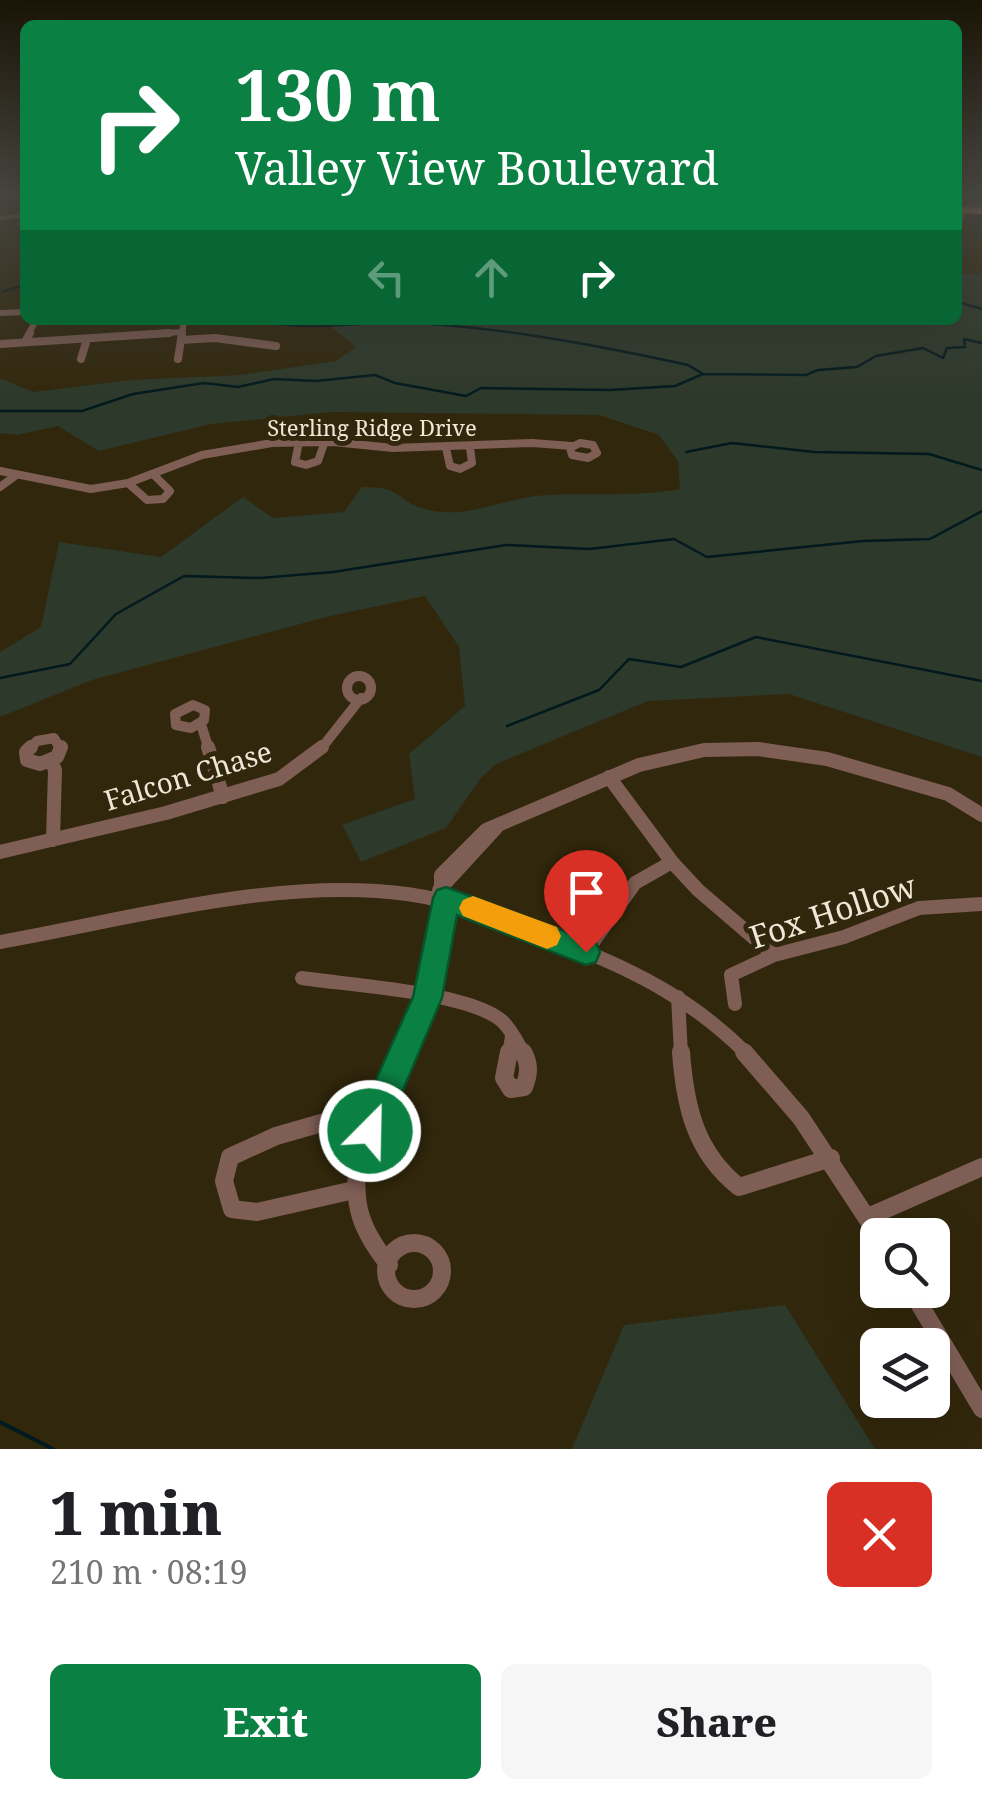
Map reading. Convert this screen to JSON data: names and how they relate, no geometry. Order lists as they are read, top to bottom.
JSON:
{
  "streets": {
    "street": ["Sterling Ridge Drive", "Falcon Chase", "Fox Hollow"]
  },
  "page": {
    "turn": ["130 m", "Valley View Boulevard"],
    "heading": ["1 min", "210 m · 08:19"],
    "buttons": ["Exit", "Share"]
  }
}
